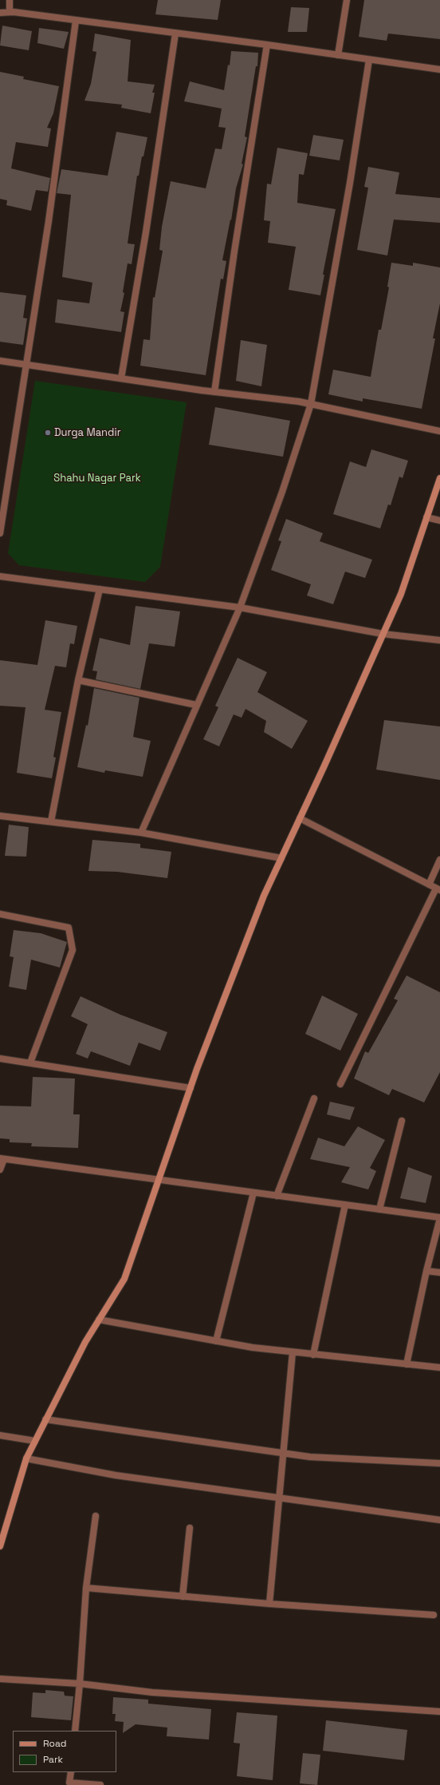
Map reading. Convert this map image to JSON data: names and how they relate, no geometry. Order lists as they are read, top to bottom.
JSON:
{
  "parks": ["Shahu Nagar Park"],
  "places": ["Durga Mandir"],
  "legend": ["Road", "Park"]
}
